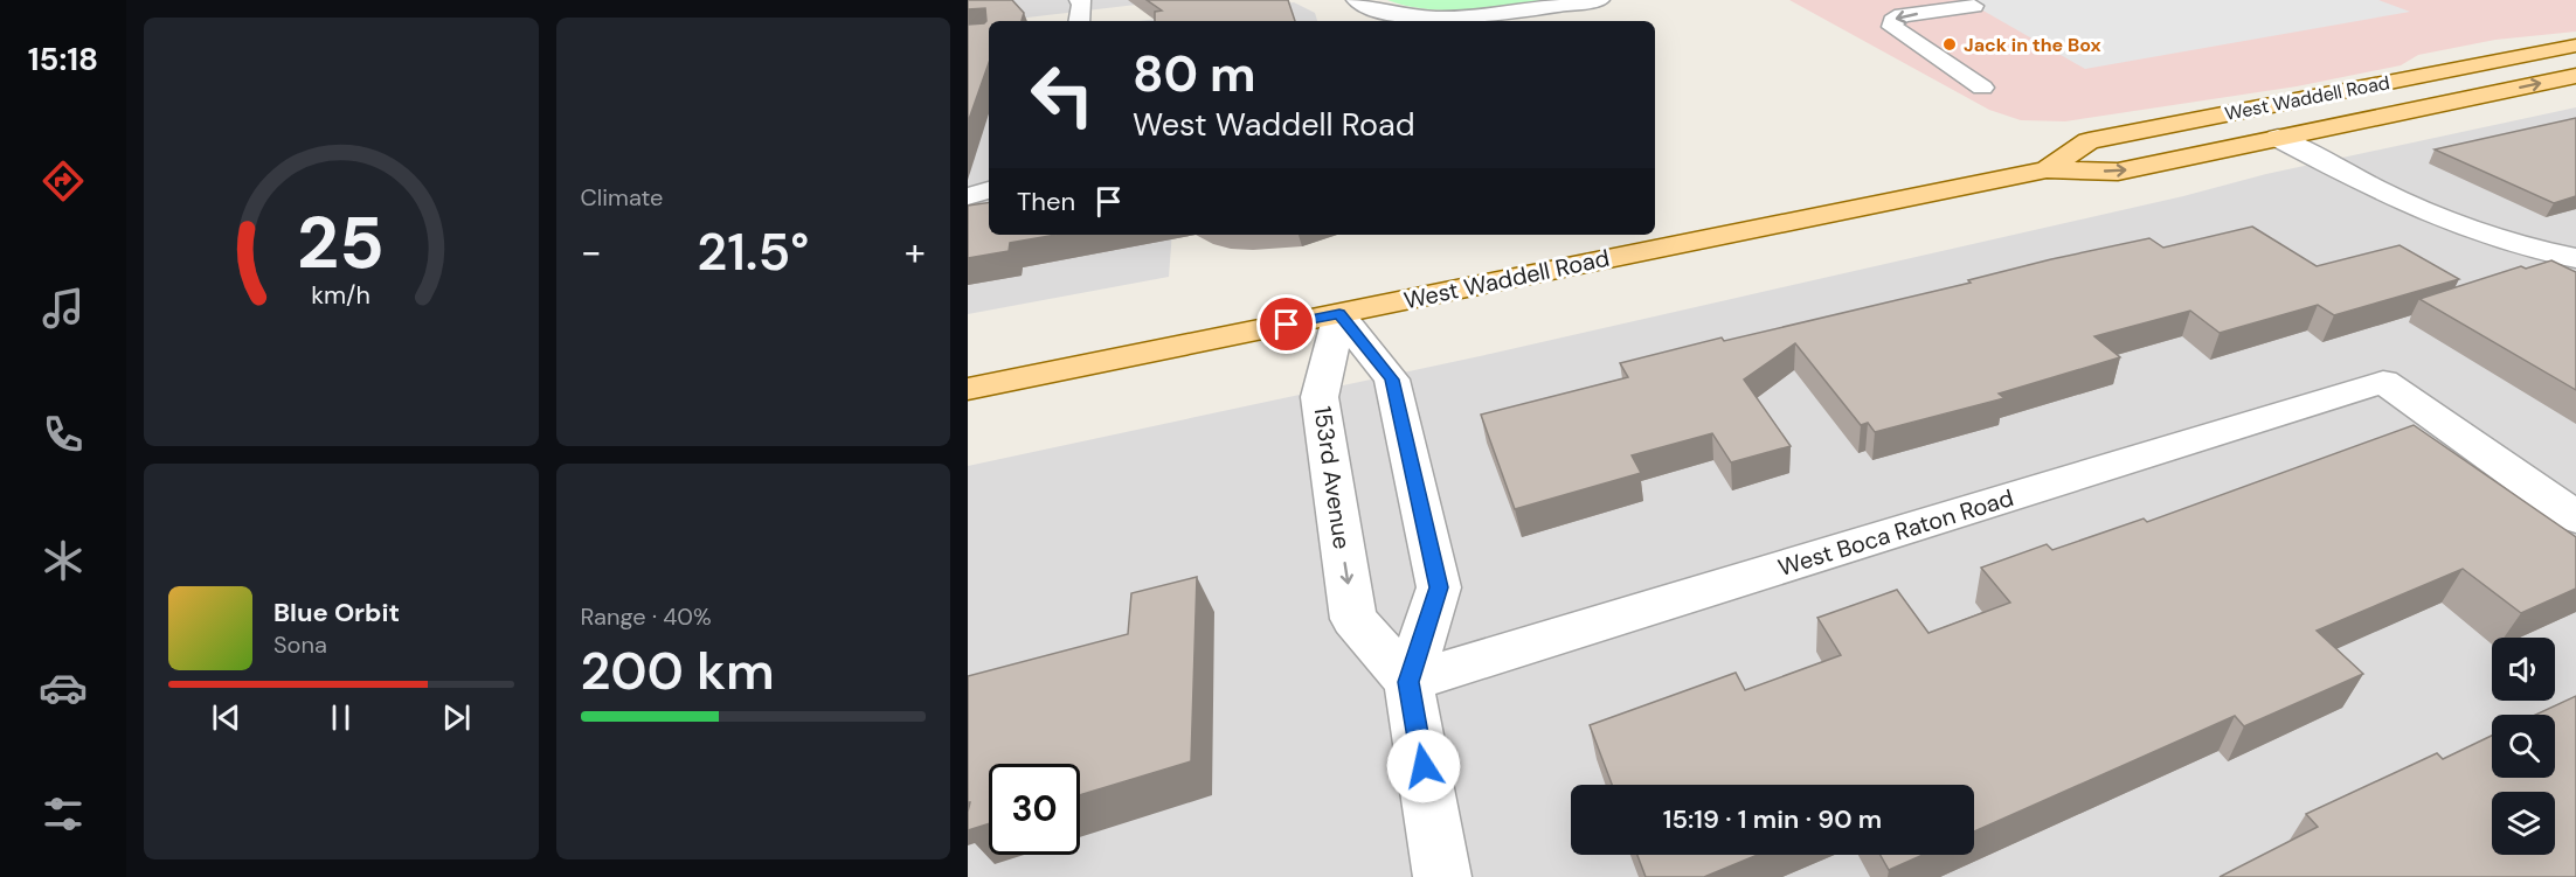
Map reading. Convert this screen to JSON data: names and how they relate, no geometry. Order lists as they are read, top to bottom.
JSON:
{
  "streets": {
    "main road": ["West Waddell Road"],
    "street": ["153rd Avenue", "West Boca Raton Road"]
  },
  "crossings": [
    ["West Waddell Road", "153rd Avenue"],
    ["153rd Avenue", "West Boca Raton Road"]
  ],
  "places": ["Jack in the Box"],
  "page": {
    "tabs": "15:18",
    "tile": [
      "Climate",
      ["Range · 40%", "200 km"]
    ],
    "turn": ["80 m", "West Waddell Road"],
    "then": "Then",
    "heat": ["−", "21.5°", "+"],
    "song": ["Blue Orbit", "Sona"],
    "limit": "30",
    "trip": "15:19 · 1 min · 90 m",
    "gauge": ["25", "km/h"]
  }
}
